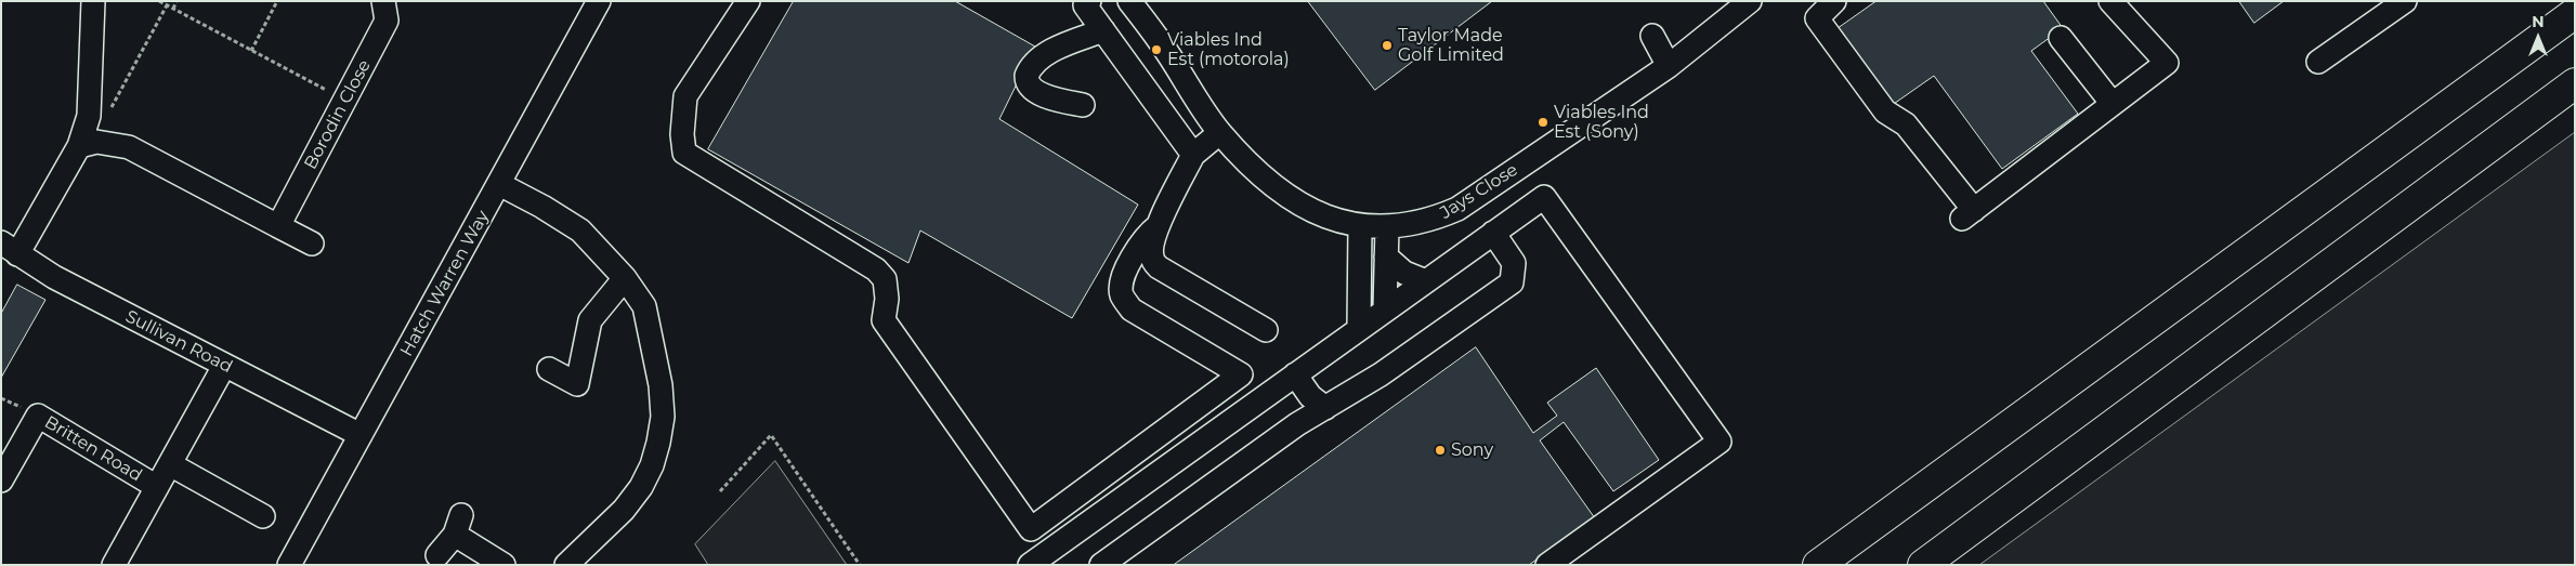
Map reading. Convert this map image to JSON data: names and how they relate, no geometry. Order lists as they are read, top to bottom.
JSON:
{
  "streets": {
    "street": [
      "Borodin Close",
      "Jays Close",
      "Hatch Warren Way",
      "Sullivan Road",
      "Britten Road"
    ]
  },
  "crossings": [
    ["Hatch Warren Way", "Sullivan Road"],
    ["Sullivan Road", "Britten Road"]
  ],
  "places": [
    "Taylor Made Golf Limited",
    "Viables Ind Est (motorola)",
    "Viables Ind Est (Sony)",
    "Sony"
  ],
  "north": "top"
}
